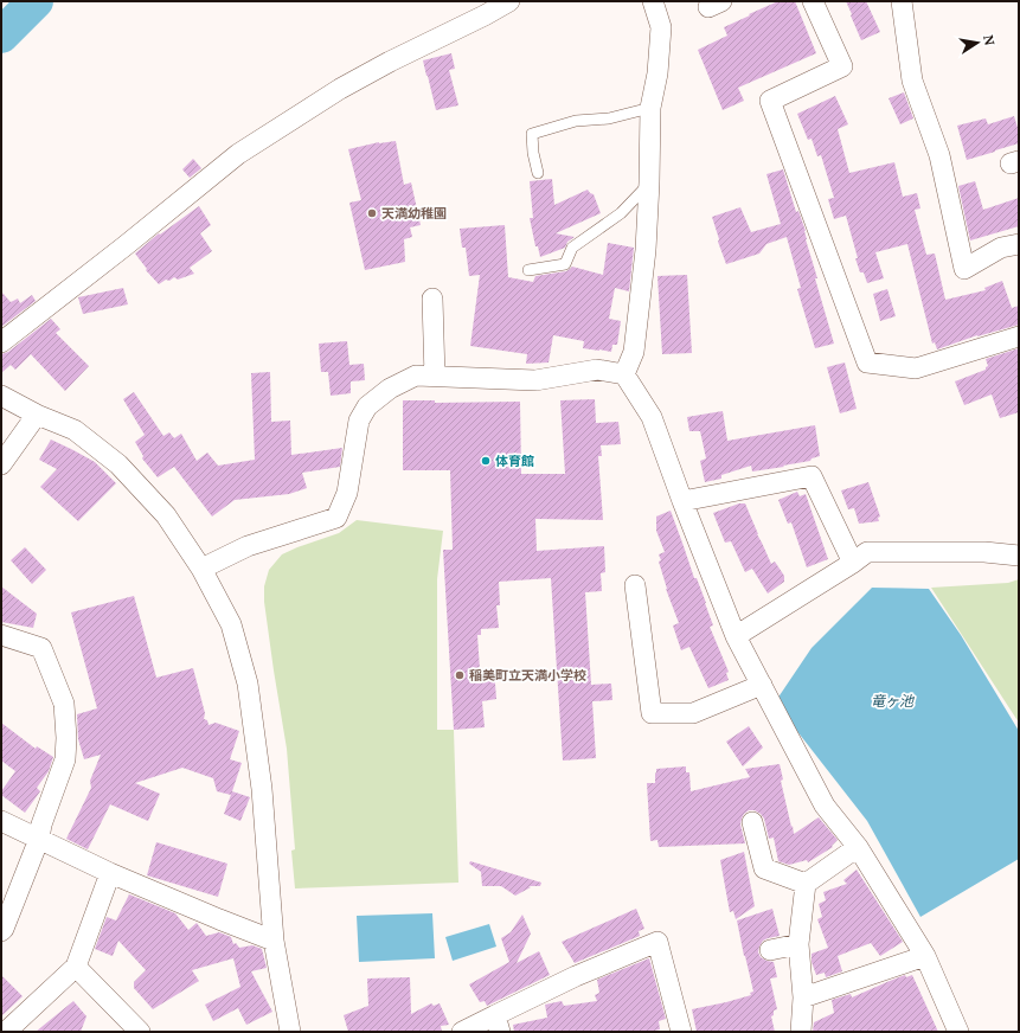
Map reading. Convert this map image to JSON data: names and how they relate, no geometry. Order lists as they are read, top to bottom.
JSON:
{
  "water": ["竜ヶ池"],
  "places": ["天満幼稚園", "体育館", "稲美町立天満小学校"],
  "north": "right"
}
